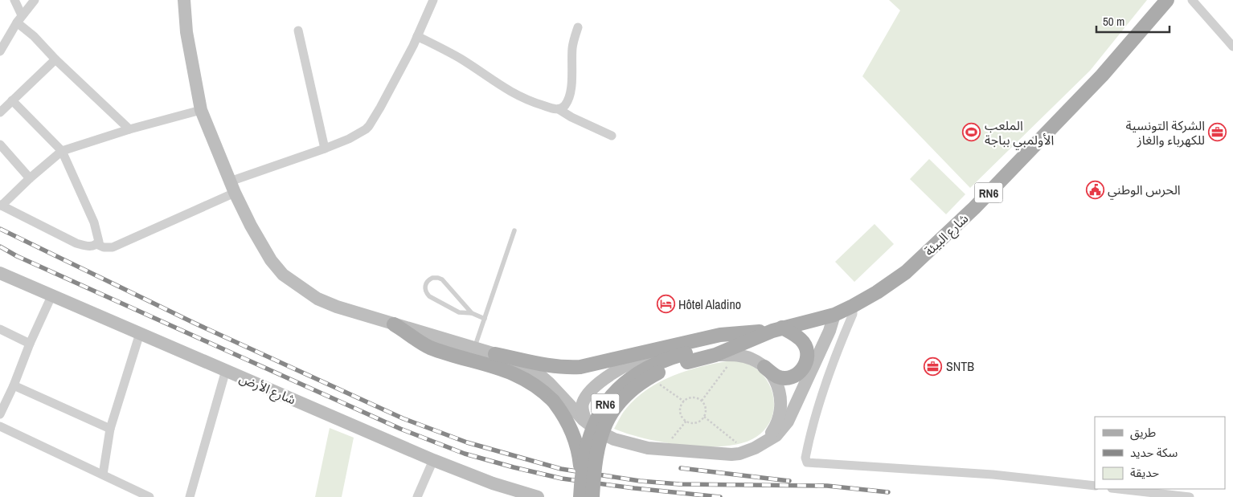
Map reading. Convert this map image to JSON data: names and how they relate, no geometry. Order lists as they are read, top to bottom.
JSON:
{
  "streets": {
    "main road": ["RN6", "شارع البيئة", "شارع الأرض"]
  },
  "places": {
    "sports": ["الملعب الأولمبي بباجة"],
    "office": ["الشركة التونسية للكهرباء والغاز", "SNTB"],
    "public building": ["الحرس الوطني"],
    "hotel": ["Hôtel Aladino"]
  },
  "legend": ["طريق", "سكة حديد", "حديقة"],
  "scale_bar": "50 m"
}
